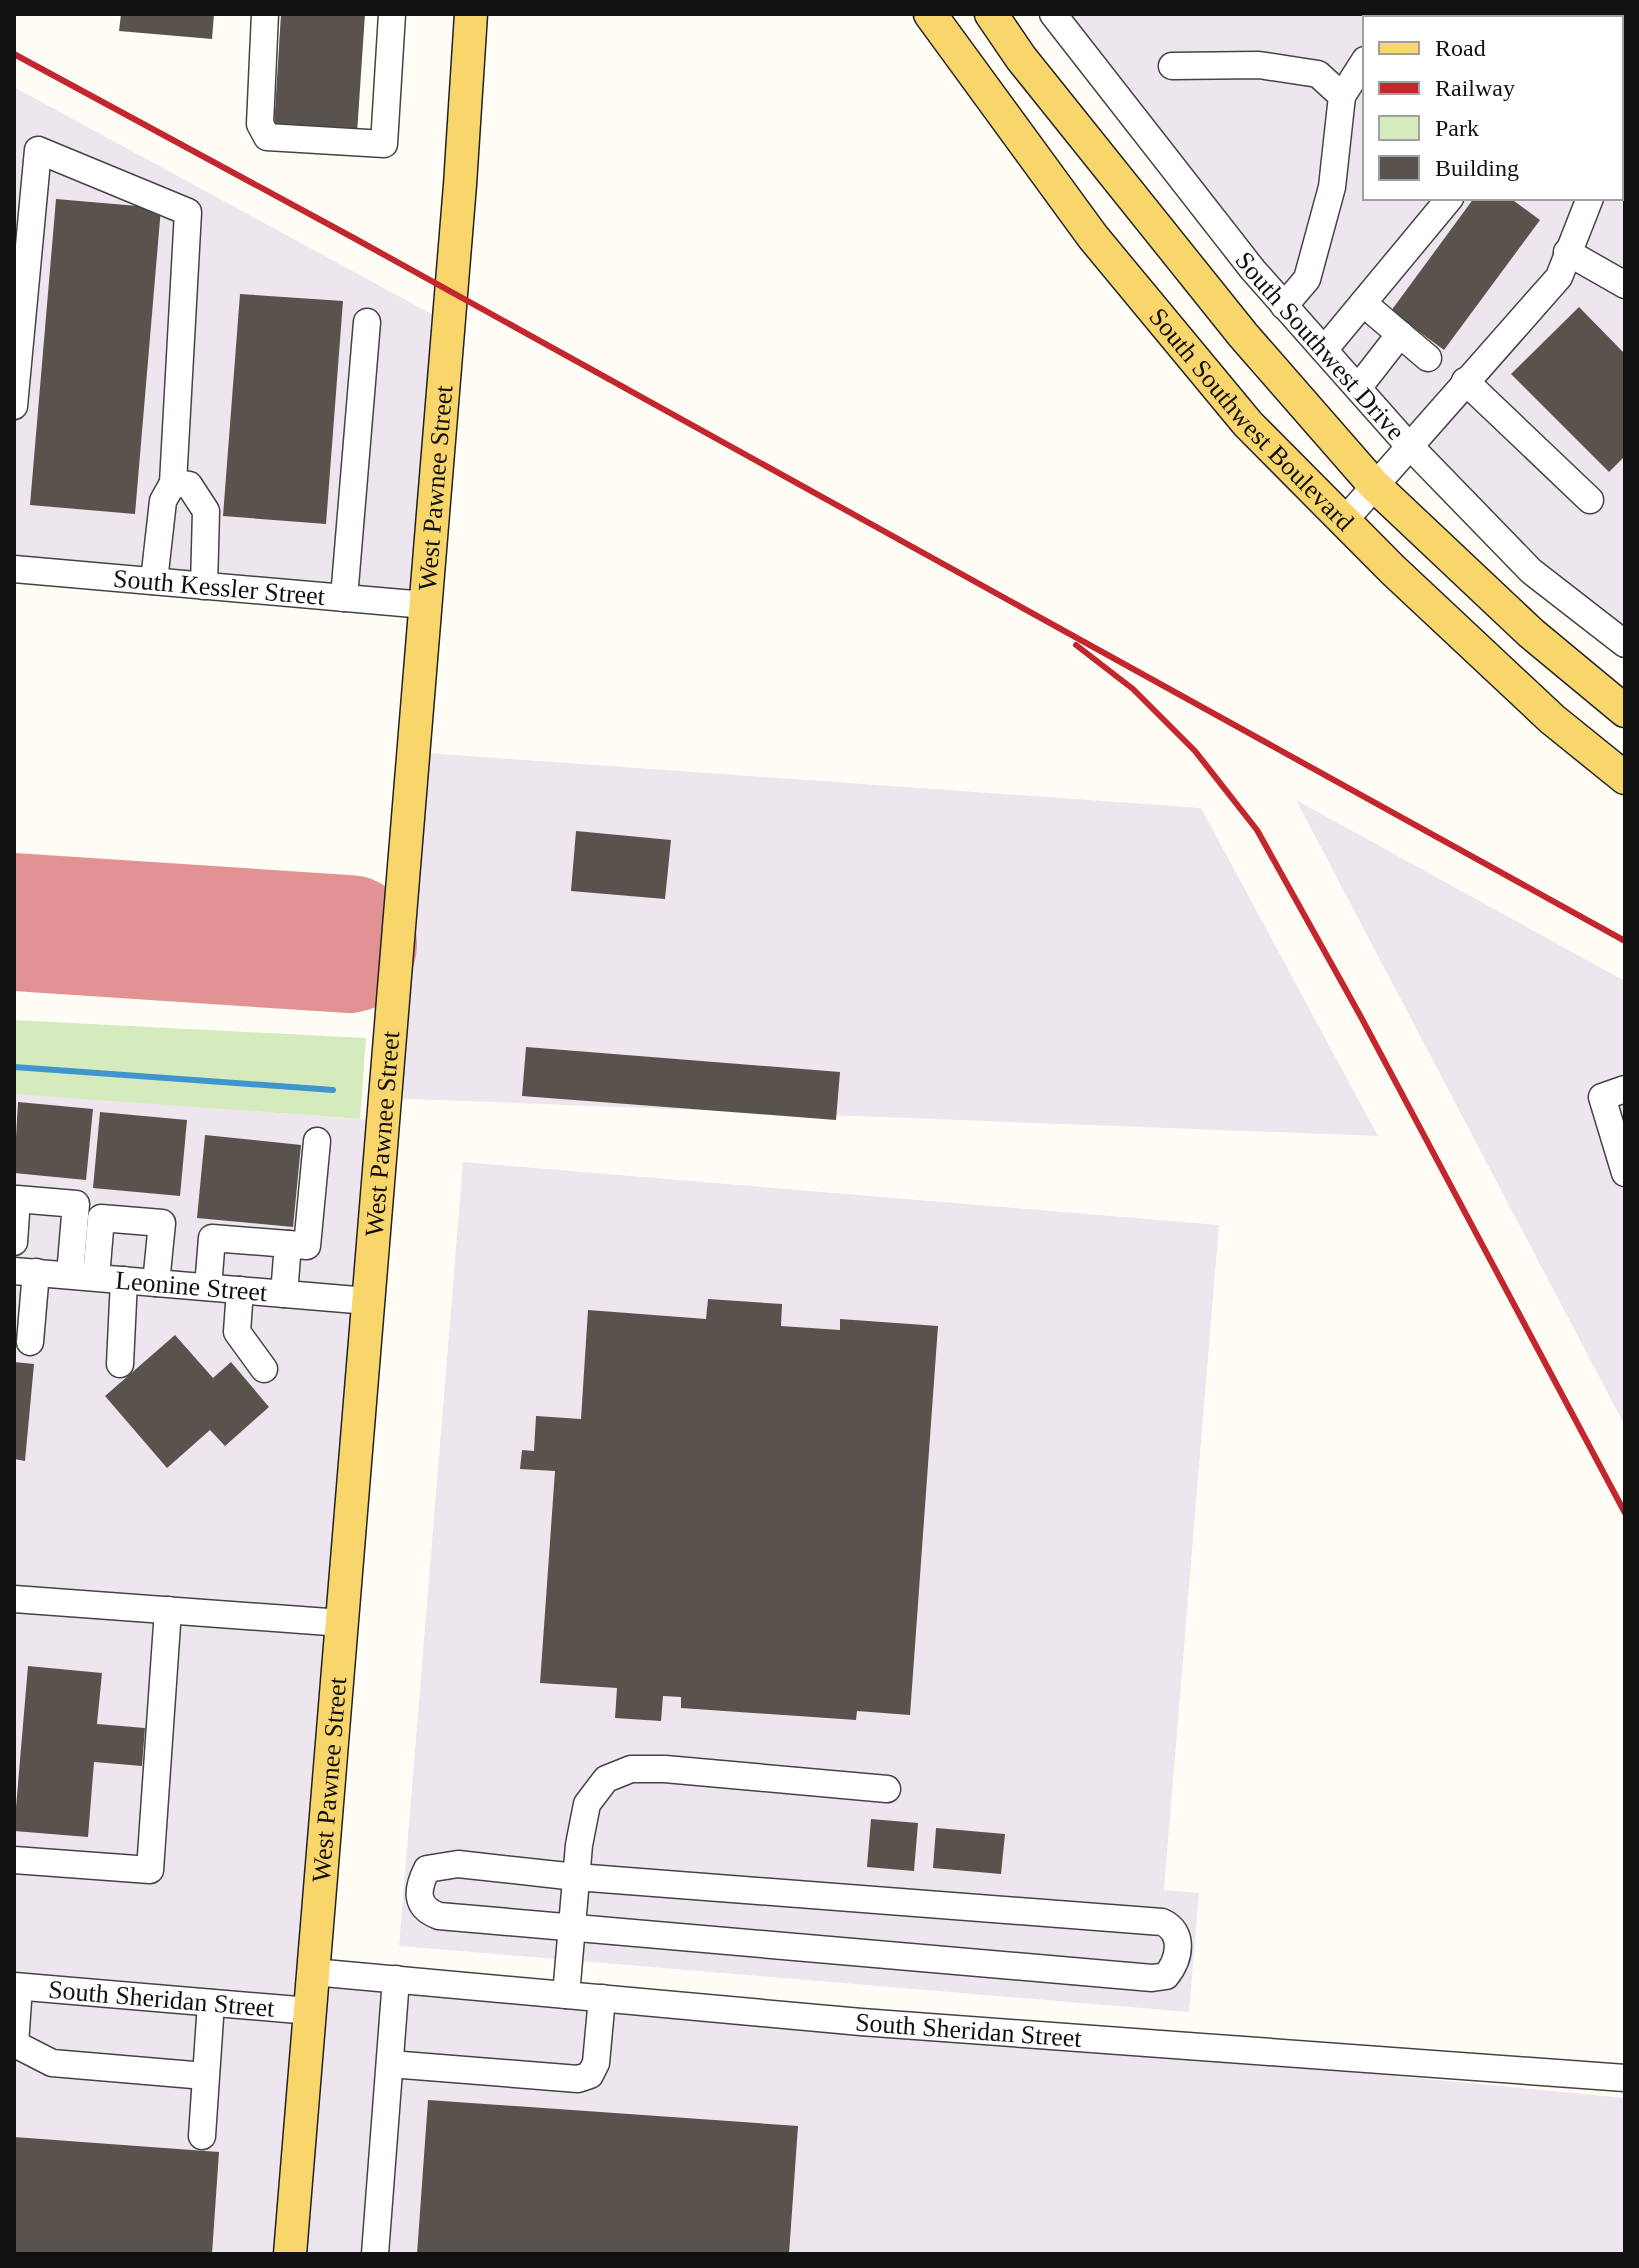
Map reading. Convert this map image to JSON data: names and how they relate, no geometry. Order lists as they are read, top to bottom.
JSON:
{
  "streets": {
    "main road": ["South Southwest Boulevard", "West Pawnee Street"],
    "street": [
      "South Southwest Drive",
      "South Kessler Street",
      "Leonine Street",
      "South Sheridan Street"
    ]
  },
  "crossings": [
    ["West Pawnee Street", "South Kessler Street"],
    ["West Pawnee Street", "Leonine Street"],
    ["West Pawnee Street", "South Sheridan Street"]
  ],
  "legend": [
    "Road",
    "Railway",
    "Park",
    "Building"
  ]
}
